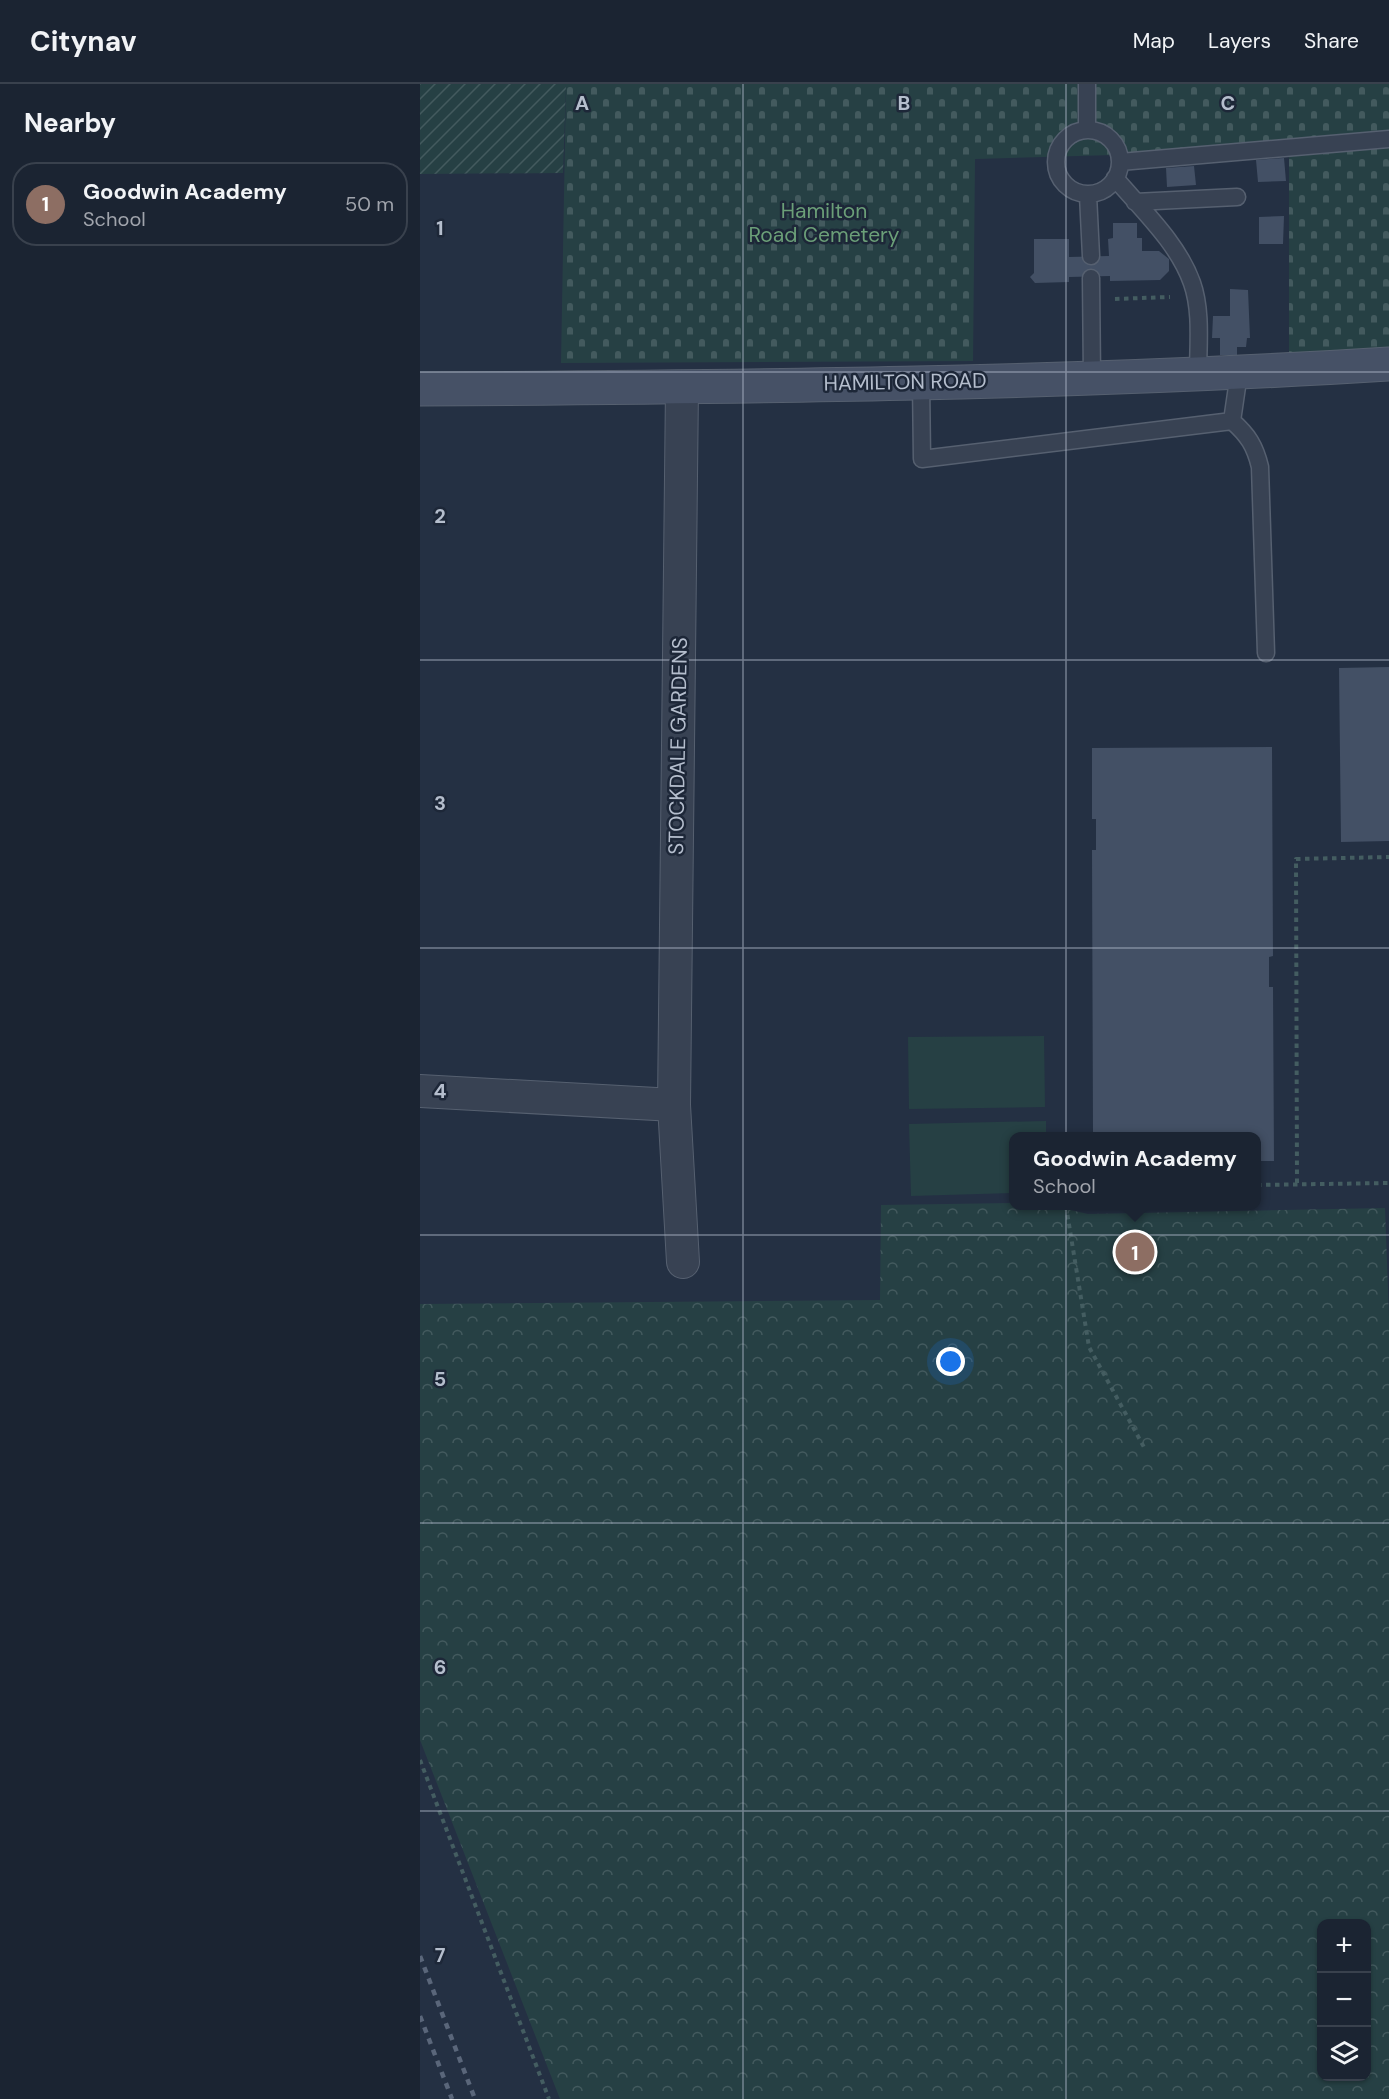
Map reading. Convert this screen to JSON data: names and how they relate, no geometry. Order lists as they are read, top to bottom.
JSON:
{
  "streets": {
    "main road": ["HAMILTON ROAD"],
    "street": ["STOCKDALE GARDENS"]
  },
  "crossings": [
    ["HAMILTON ROAD", "STOCKDALE GARDENS"]
  ],
  "parks": ["Hamilton Road Cemetery"],
  "page": {
    "header": "Citynav",
    "nav": ["Map", "Layers", "Share"],
    "heading": "Nearby",
    "list": [
      {
        "mark": "1",
        "name": "Goodwin Academy",
        "note": "School",
        "value": "50 m"
      }
    ],
    "popup": ["Goodwin Academy", "School"],
    "pins": "1",
    "map_buttons": ["+", "−"]
  },
  "grid": {
    "columns": ["A", "B", "C"],
    "rows": [
      "1",
      "2",
      "3",
      "4",
      "5",
      "6",
      "7"
    ]
  }
}
